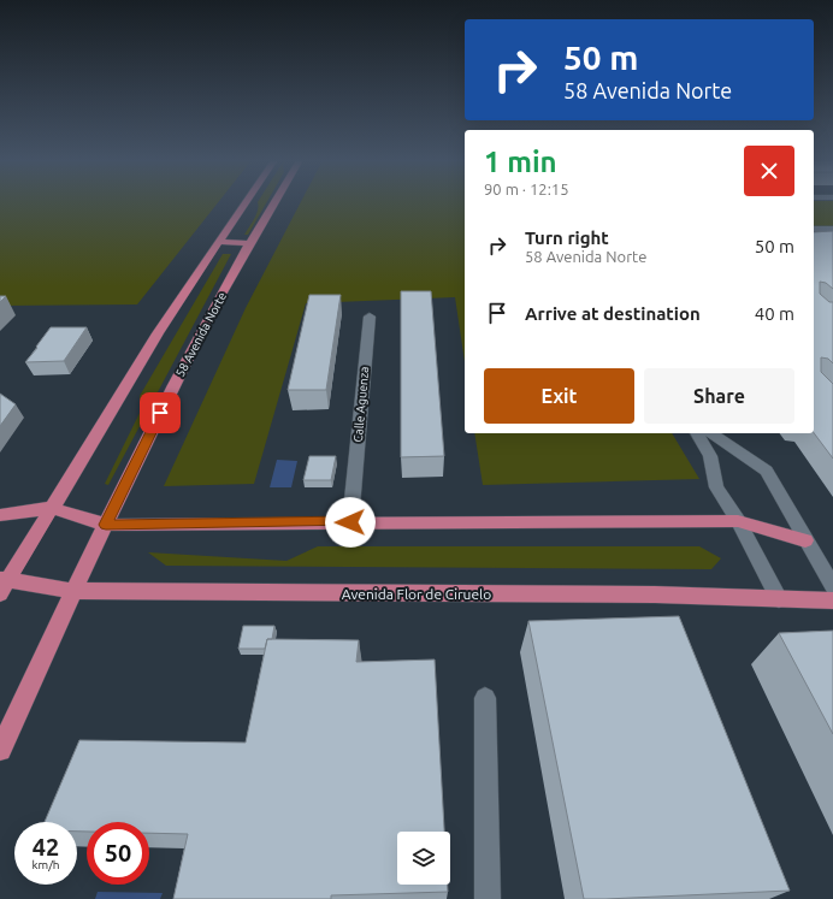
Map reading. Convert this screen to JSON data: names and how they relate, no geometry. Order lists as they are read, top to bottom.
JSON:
{
  "streets": {
    "main road": ["58 Avenida Norte", "Avenida Flor de Ciruelo"],
    "street": ["Calle Aguenza"]
  },
  "crossings": [
    ["58 Avenida Norte", "Avenida Flor de Ciruelo"]
  ],
  "page": {
    "turn": ["50 m", "58 Avenida Norte"],
    "heading": ["1 min", "90 m · 12:15"],
    "list": [
      {
        "name": "Turn right",
        "note": "58 Avenida Norte",
        "value": "50 m"
      },
      {
        "name": "Arrive at destination",
        "value": "40 m"
      }
    ],
    "buttons": ["Exit", "Share"],
    "speed": "42 km/h",
    "limit": "50"
  }
}
